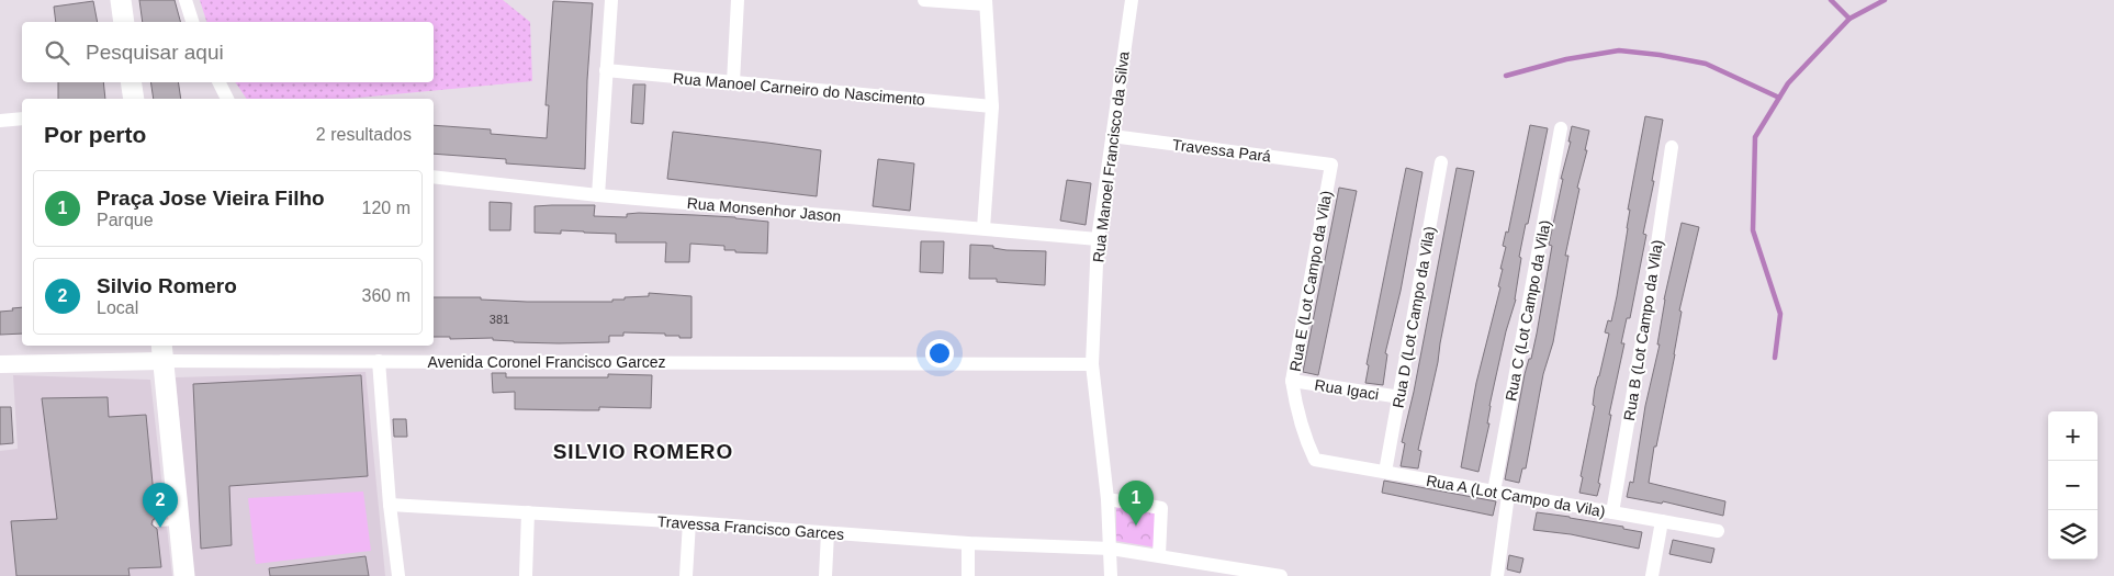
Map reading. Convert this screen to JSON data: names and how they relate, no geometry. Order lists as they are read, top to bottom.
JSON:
{
  "streets": {
    "street": [
      "Rua Manoel Carneiro do Nascimento",
      "Travessa Pará",
      "Rua Manoel Francisco da Silva",
      "Rua Monsenhor Jason",
      "Rua E (Lot Campo da Vila)",
      "Rua C (Lot Campo da Vila)",
      "Rua D (Lot Campo da Vila)",
      "Rua B (Lot Campo da Vila)",
      "Avenida Coronel Francisco Garcez",
      "Rua Igaci",
      "Rua A (Lot Campo da Vila)",
      "Travessa Francisco Garces"
    ]
  },
  "crossings": [
    ["Travessa Pará", "Rua Manoel Francisco da Silva"],
    ["Travessa Pará", "Rua E (Lot Campo da Vila)"],
    ["Rua Manoel Francisco da Silva", "Rua Monsenhor Jason"],
    ["Rua Manoel Francisco da Silva", "Avenida Coronel Francisco Garcez"],
    ["Rua Manoel Francisco da Silva", "Travessa Francisco Garces"],
    ["Rua E (Lot Campo da Vila)", "Rua Igaci"],
    ["Rua E (Lot Campo da Vila)", "Rua A (Lot Campo da Vila)"],
    ["Rua C (Lot Campo da Vila)", "Rua A (Lot Campo da Vila)"],
    ["Rua D (Lot Campo da Vila)", "Rua Igaci"],
    ["Rua D (Lot Campo da Vila)", "Rua A (Lot Campo da Vila)"],
    ["Rua B (Lot Campo da Vila)", "Rua A (Lot Campo da Vila)"]
  ],
  "districts": ["SILVIO ROMERO"],
  "house_numbers": ["381"],
  "page": {
    "search": "Pesquisar aqui",
    "heading": ["Por perto", "2 resultados"],
    "list": [
      {
        "mark": "1",
        "name": "Praça Jose Vieira Filho",
        "note": "Parque",
        "value": "120 m"
      },
      {
        "mark": "2",
        "name": "Silvio Romero",
        "note": "Local",
        "value": "360 m"
      }
    ],
    "map_buttons": ["+", "−"],
    "pins": ["1", "2"]
  }
}
